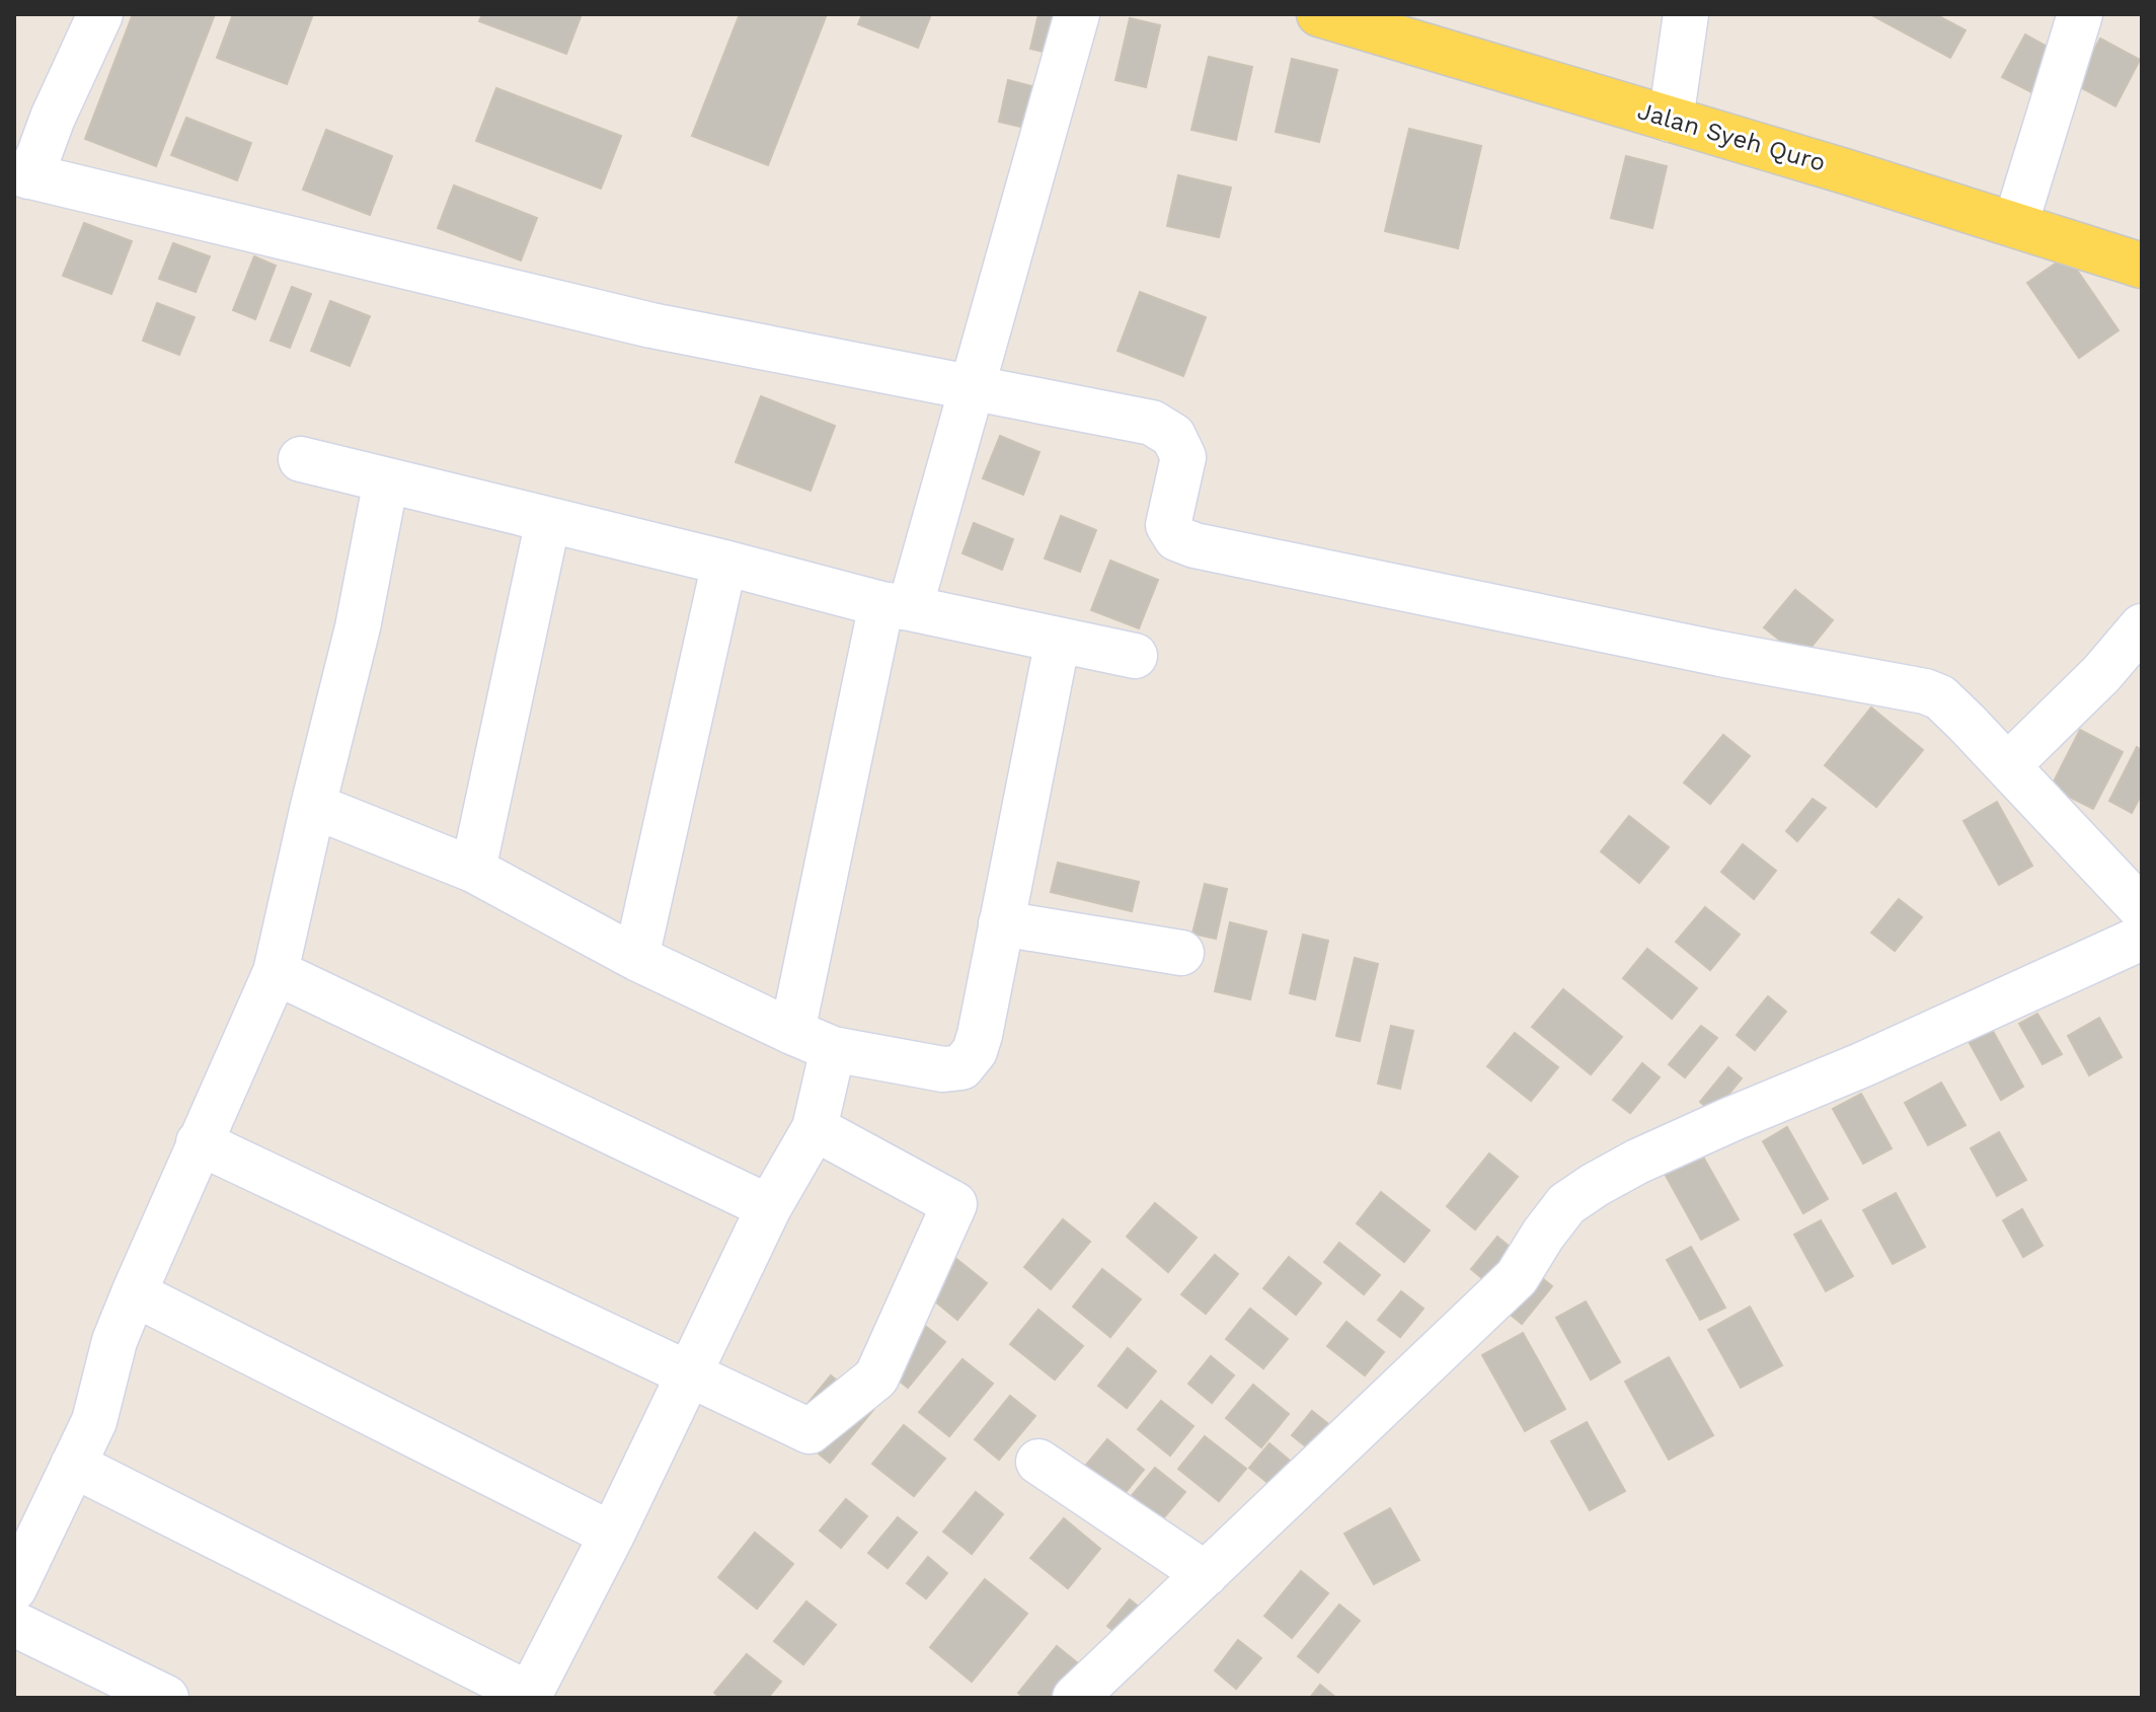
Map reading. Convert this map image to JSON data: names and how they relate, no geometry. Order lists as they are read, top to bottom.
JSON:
{
  "streets": {
    "main road": ["Jalan Syeh Quro"]
  }
}
